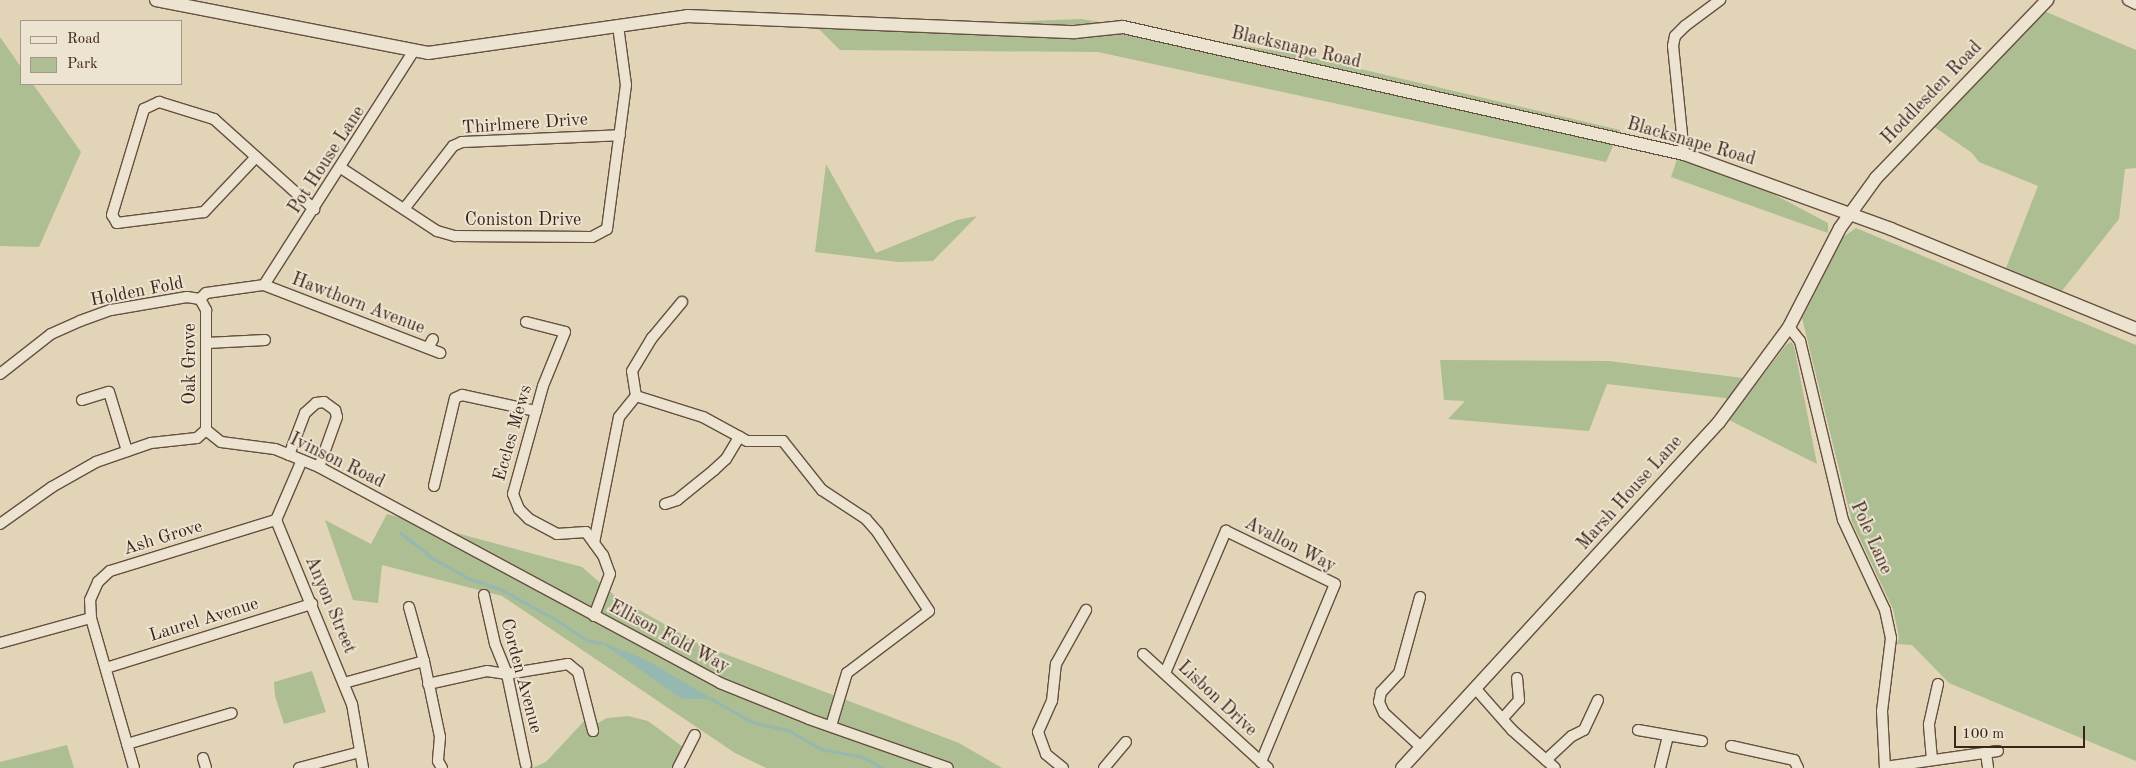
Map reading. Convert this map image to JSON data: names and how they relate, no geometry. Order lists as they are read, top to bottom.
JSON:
{
  "streets": {
    "street": [
      "Blacksnape Road",
      "Hoddlesden Road",
      "Thirlmere Drive",
      "Pot House Lane",
      "Coniston Drive",
      "Holden Fold",
      "Hawthorn Avenue",
      "Oak Grove",
      "Eccles Mews",
      "Ivinson Road",
      "Marsh House Lane",
      "Ash Grove",
      "Pole Lane",
      "Avallon Way",
      "Anyon Street",
      "Laurel Avenue",
      "Ellison Fold Way",
      "Corden Avenue",
      "Lisbon Drive"
    ]
  },
  "crossings": [
    ["Blacksnape Road", "Hoddlesden Road"],
    ["Blacksnape Road", "Pot House Lane"],
    ["Blacksnape Road", "Coniston Drive"],
    ["Blacksnape Road", "Marsh House Lane"],
    ["Hoddlesden Road", "Marsh House Lane"],
    ["Thirlmere Drive", "Coniston Drive"],
    ["Pot House Lane", "Coniston Drive"],
    ["Pot House Lane", "Holden Fold"],
    ["Pot House Lane", "Hawthorn Avenue"],
    ["Holden Fold", "Hawthorn Avenue"],
    ["Holden Fold", "Oak Grove"],
    ["Oak Grove", "Ivinson Road"],
    ["Ivinson Road", "Ellison Fold Way"],
    ["Marsh House Lane", "Pole Lane"],
    ["Ash Grove", "Anyon Street"],
    ["Avallon Way", "Lisbon Drive"],
    ["Anyon Street", "Laurel Avenue"]
  ],
  "legend": ["Road", "Park"],
  "scale_bar": "100 m"
}
